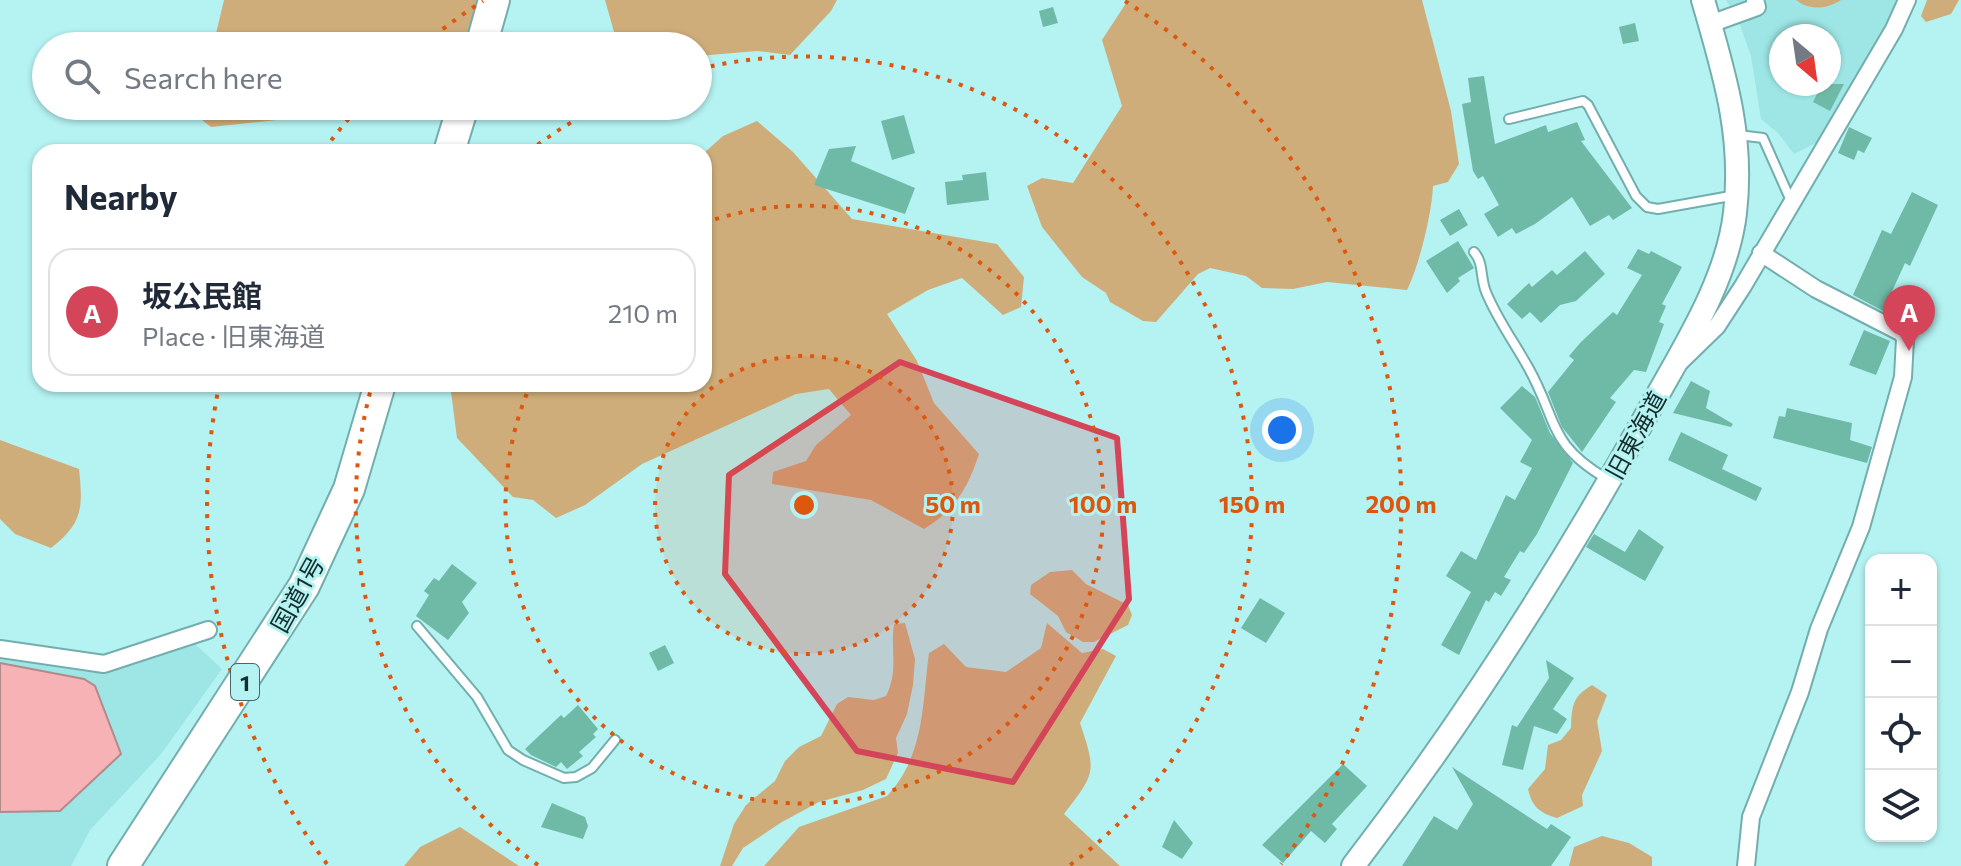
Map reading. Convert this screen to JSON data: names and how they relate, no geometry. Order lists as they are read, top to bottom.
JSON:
{
  "streets": {
    "highway": ["国道1号", "1"],
    "street": ["旧東海道"]
  },
  "north": "bottom right",
  "page": {
    "search": "Search here",
    "heading": "Nearby",
    "list": [
      {
        "mark": "A",
        "name": "坂公民館",
        "note": "Place · 旧東海道",
        "value": "210 m"
      }
    ],
    "pins": "A",
    "map_buttons": ["+", "−"]
  },
  "rings": [
    "50 m",
    "100 m",
    "150 m",
    "200 m"
  ]
}
